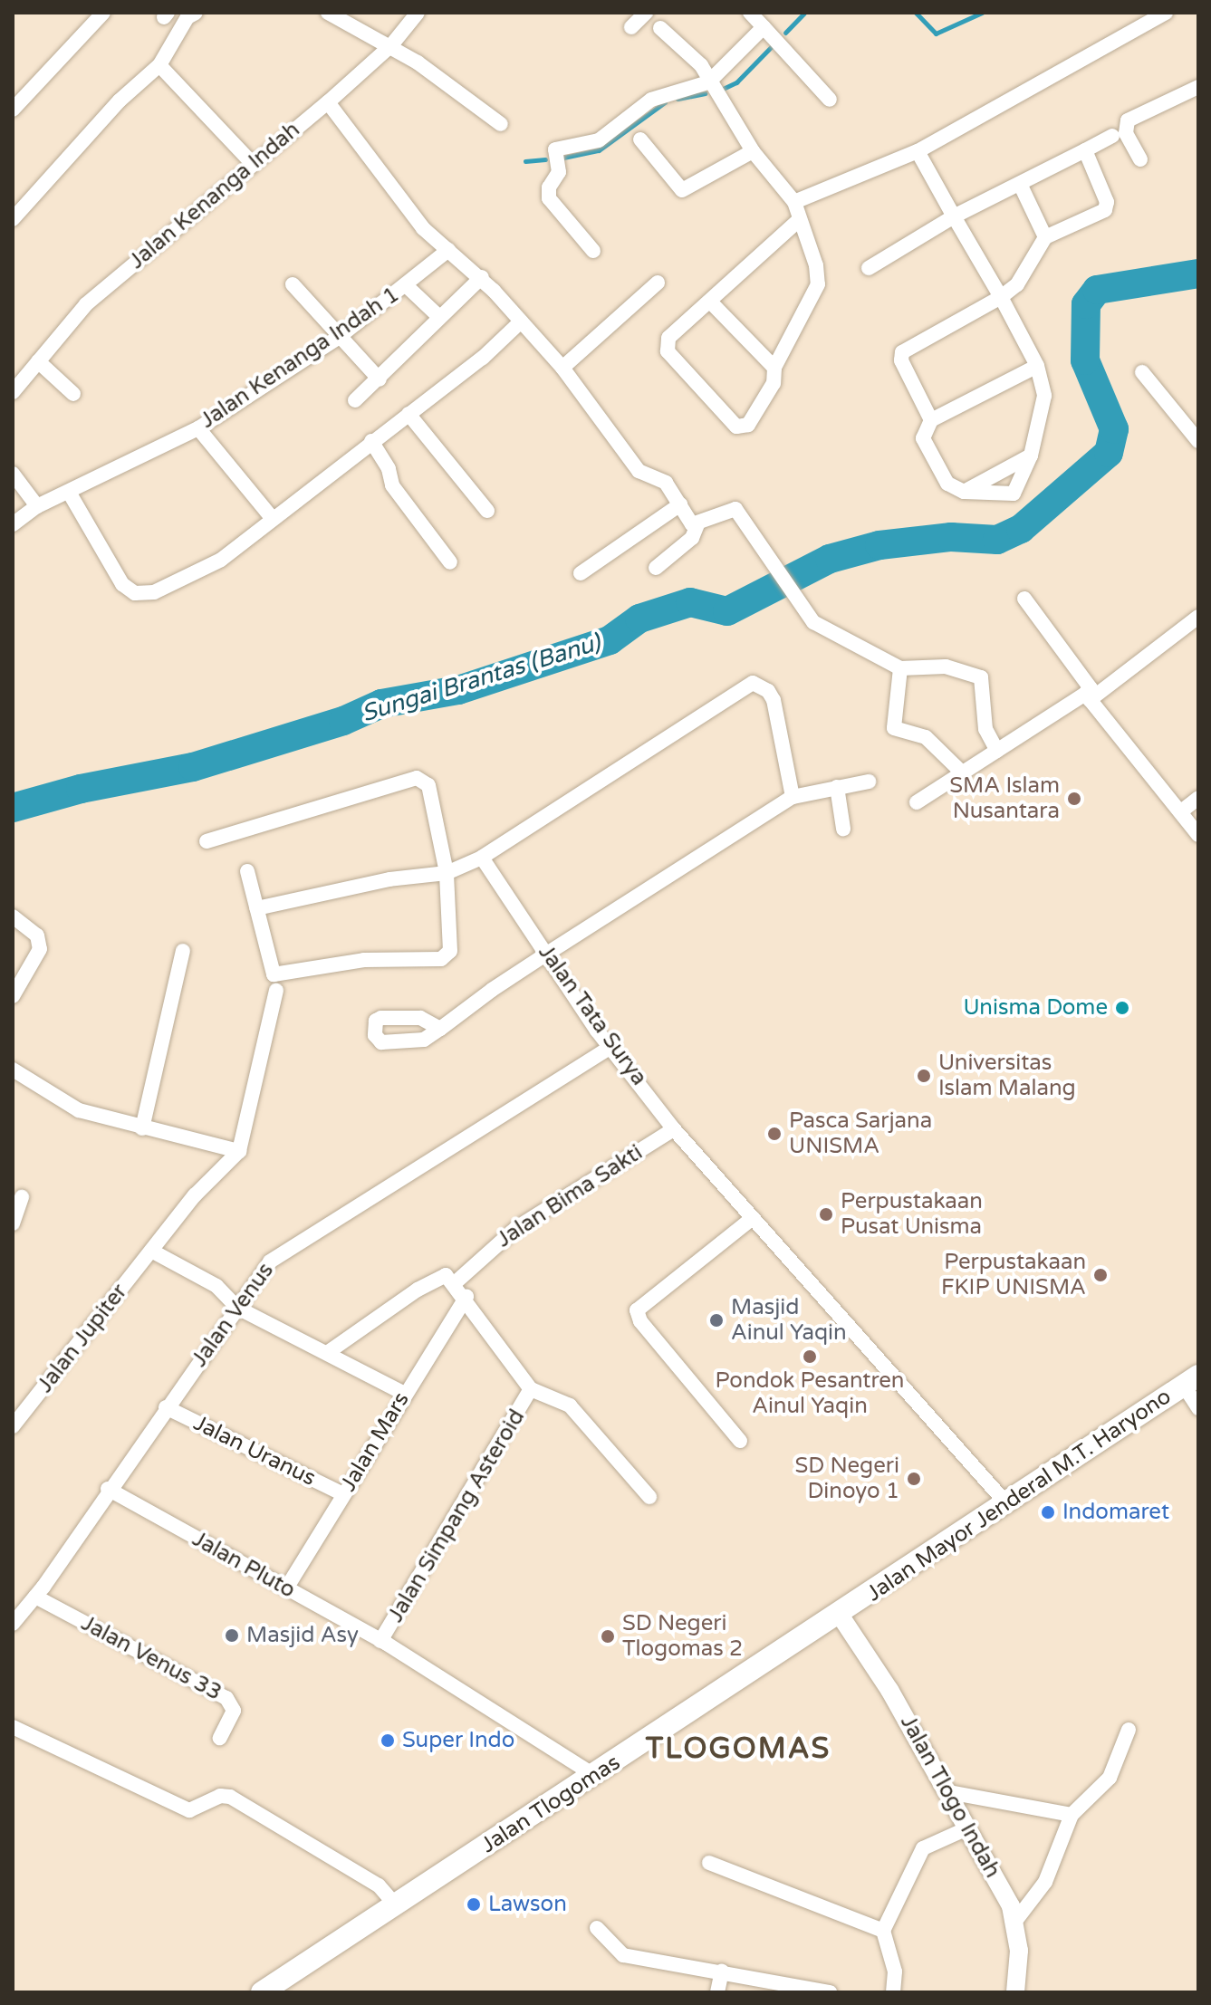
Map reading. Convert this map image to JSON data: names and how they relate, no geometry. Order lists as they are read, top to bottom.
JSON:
{
  "streets": {
    "main road": ["Jalan Mayor Jenderal M.T. Haryono", "Jalan Tlogomas"],
    "street": [
      "Jalan Kenanga Indah",
      "Jalan Kenanga Indah 1",
      "Jalan Tata Surya",
      "Jalan Bima Sakti",
      "Jalan Venus",
      "Jalan Jupiter",
      "Jalan Mars",
      "Jalan Uranus",
      "Jalan Simpang Asteroid",
      "Jalan Pluto",
      "Jalan Venus 33",
      "Jalan Tlogo Indah"
    ]
  },
  "crossings": [
    ["Jalan Tata Surya", "Jalan Bima Sakti"],
    ["Jalan Tata Surya", "Jalan Venus"],
    ["Jalan Tata Surya", "Jalan Mayor Jenderal M.T. Haryono"],
    ["Jalan Venus", "Jalan Uranus"],
    ["Jalan Venus", "Jalan Pluto"],
    ["Jalan Venus", "Jalan Venus 33"],
    ["Jalan Mars", "Jalan Uranus"],
    ["Jalan Mars", "Jalan Pluto"],
    ["Jalan Mayor Jenderal M.T. Haryono", "Jalan Tlogo Indah"],
    ["Jalan Mayor Jenderal M.T. Haryono", "Jalan Tlogomas"],
    ["Jalan Simpang Asteroid", "Jalan Pluto"],
    ["Jalan Pluto", "Jalan Tlogomas"],
    ["Jalan Tlogo Indah", "Jalan Tlogomas"]
  ],
  "districts": ["TLOGOMAS"],
  "water": ["Sungai Brantas (Banu)"],
  "places": [
    "SMA Islam Nusantara",
    "Unisma Dome",
    "Universitas Islam Malang",
    "Pasca Sarjana UNISMA",
    "Perpustakaan Pusat Unisma",
    "Perpustakaan FKIP UNISMA",
    "Masjid Ainul Yaqin",
    "Pondok Pesantren Ainul Yaqin",
    "SD Negeri Dinoyo 1",
    "Indomaret",
    "Masjid Asy",
    "SD Negeri Tlogomas 2",
    "Super Indo",
    "Lawson"
  ]
}
